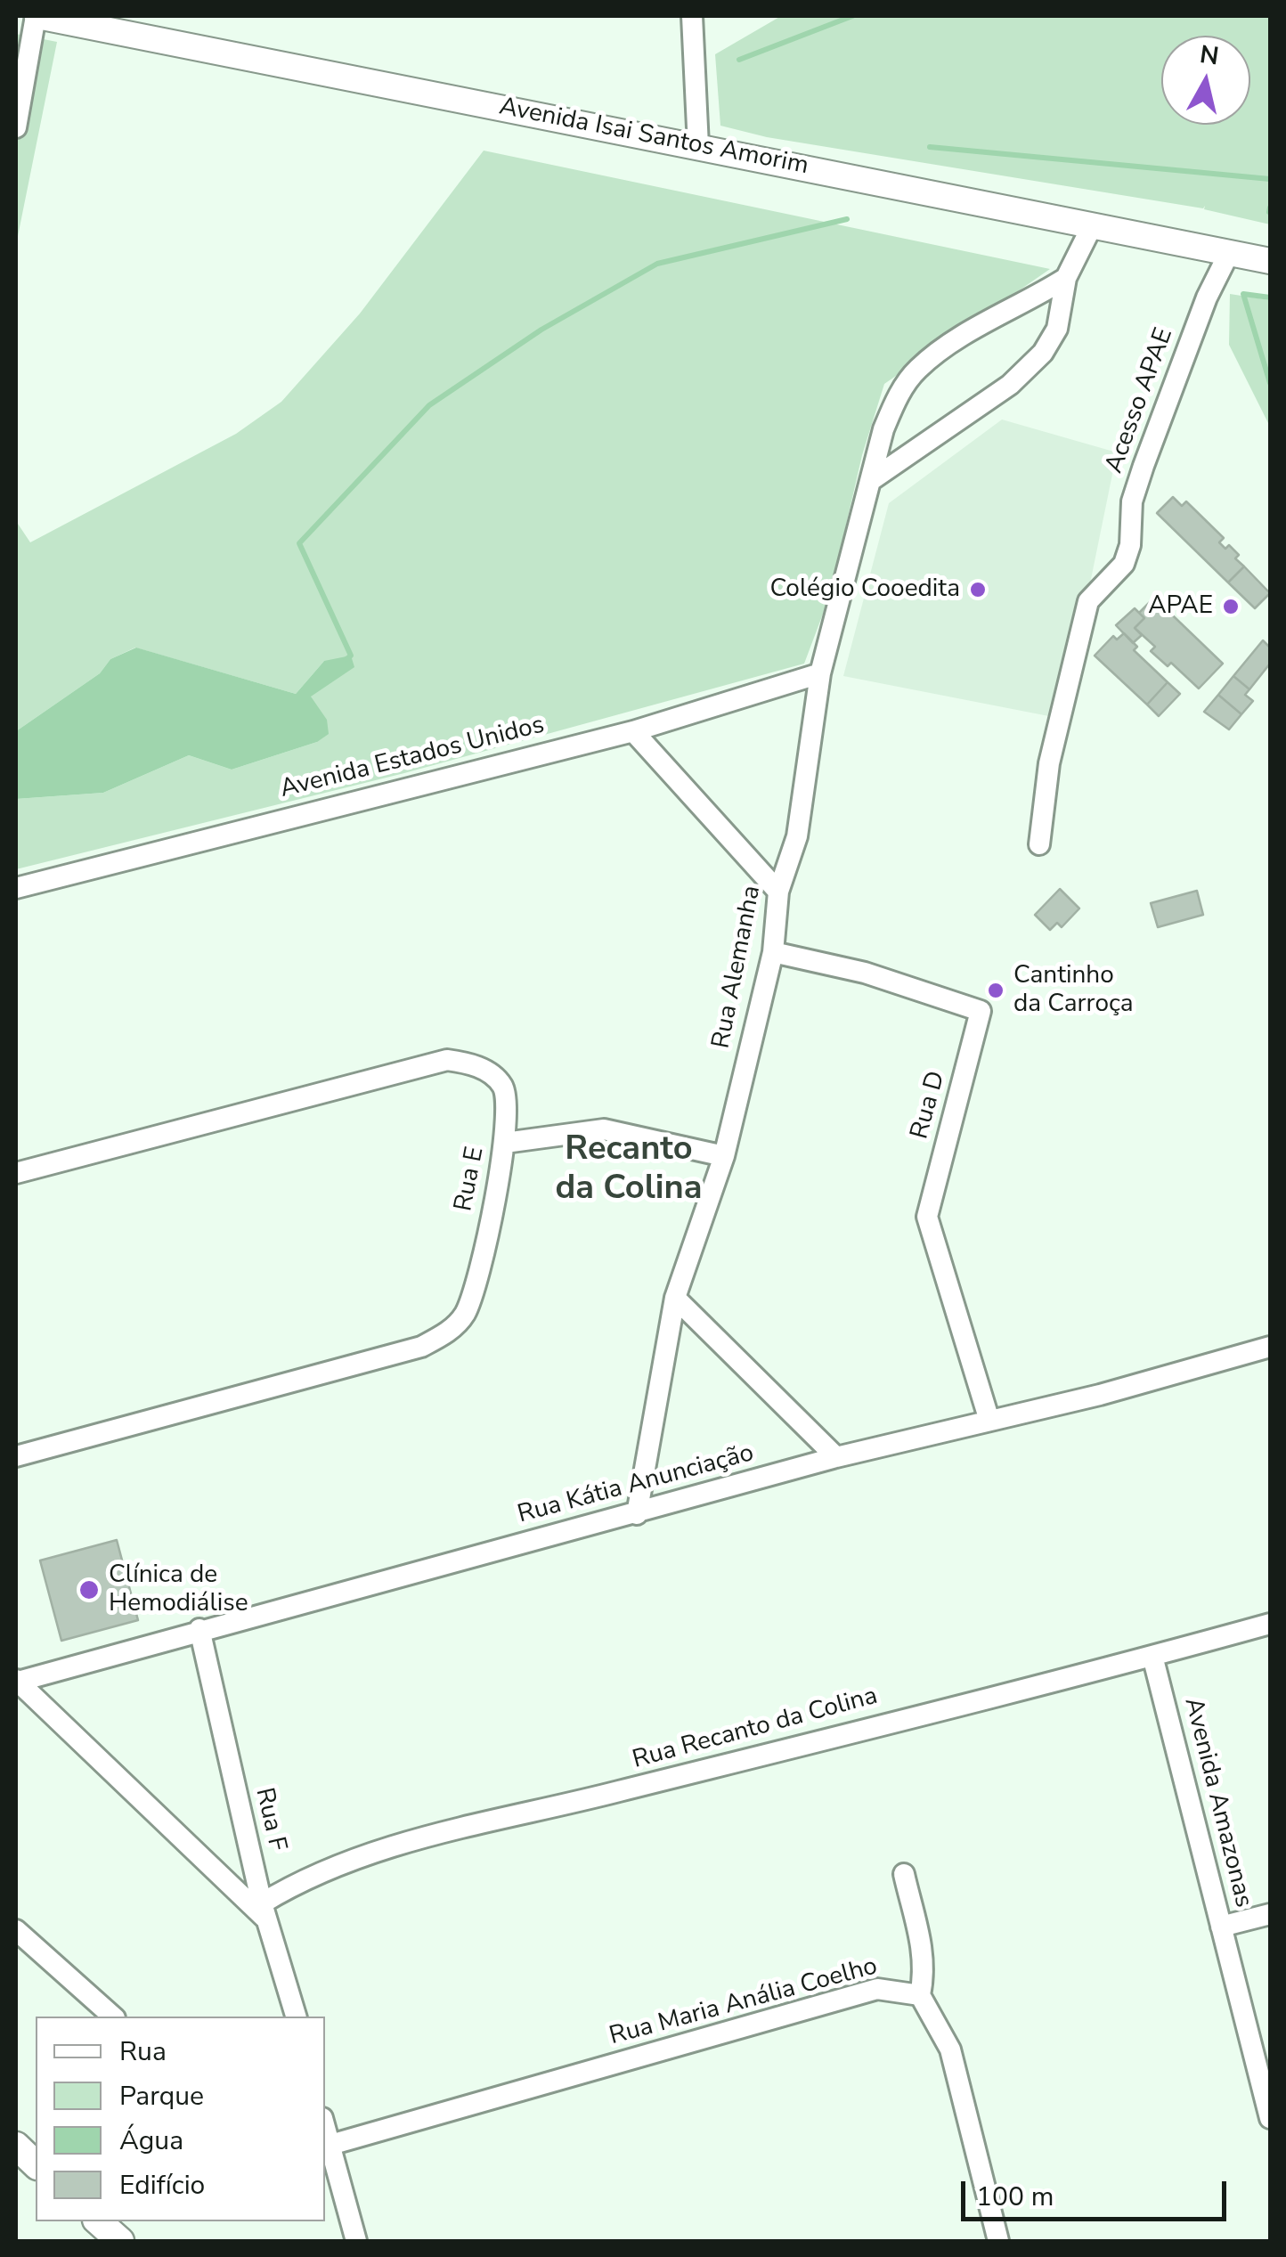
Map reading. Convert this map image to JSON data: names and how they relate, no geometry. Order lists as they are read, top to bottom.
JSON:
{
  "streets": {
    "main road": ["Avenida Isai Santos Amorim"],
    "street": [
      "Acesso APAE",
      "Avenida Estados Unidos",
      "Rua Alemanha",
      "Rua D",
      "Rua E",
      "Rua Kátia Anunciação",
      "Rua Recanto da Colina",
      "Avenida Amazonas",
      "Rua F",
      "Rua Maria Anália Coelho"
    ]
  },
  "crossings": [
    ["Avenida Isai Santos Amorim", "Acesso APAE"],
    ["Avenida Estados Unidos", "Rua Alemanha"],
    ["Rua Alemanha", "Rua D"],
    ["Rua Alemanha", "Rua Kátia Anunciação"],
    ["Rua D", "Rua Kátia Anunciação"],
    ["Rua Kátia Anunciação", "Rua F"],
    ["Rua Recanto da Colina", "Avenida Amazonas"],
    ["Rua Recanto da Colina", "Rua F"]
  ],
  "districts": ["Recanto da Colina"],
  "places": [
    "Colégio Cooedita",
    "APAE",
    "Cantinho da Carroça",
    "Clínica de Hemodiálise"
  ],
  "legend": [
    "Rua",
    "Parque",
    "Água",
    "Edifício"
  ],
  "scale_bar": "100 m",
  "north": "top"
}
